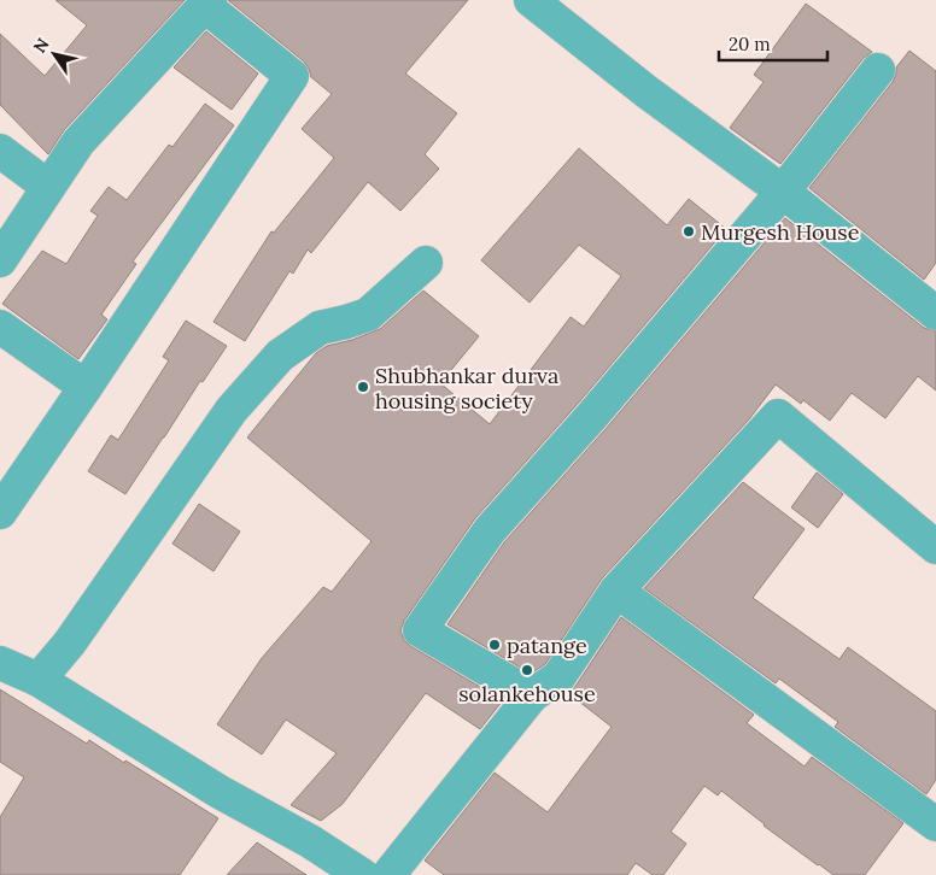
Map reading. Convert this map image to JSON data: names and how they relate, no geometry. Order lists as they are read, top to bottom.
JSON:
{
  "places": [
    "Murgesh House",
    "Shubhankar durva housing society",
    "patange",
    "solankehouse"
  ],
  "scale_bar": "20 m",
  "north": "top left"
}
